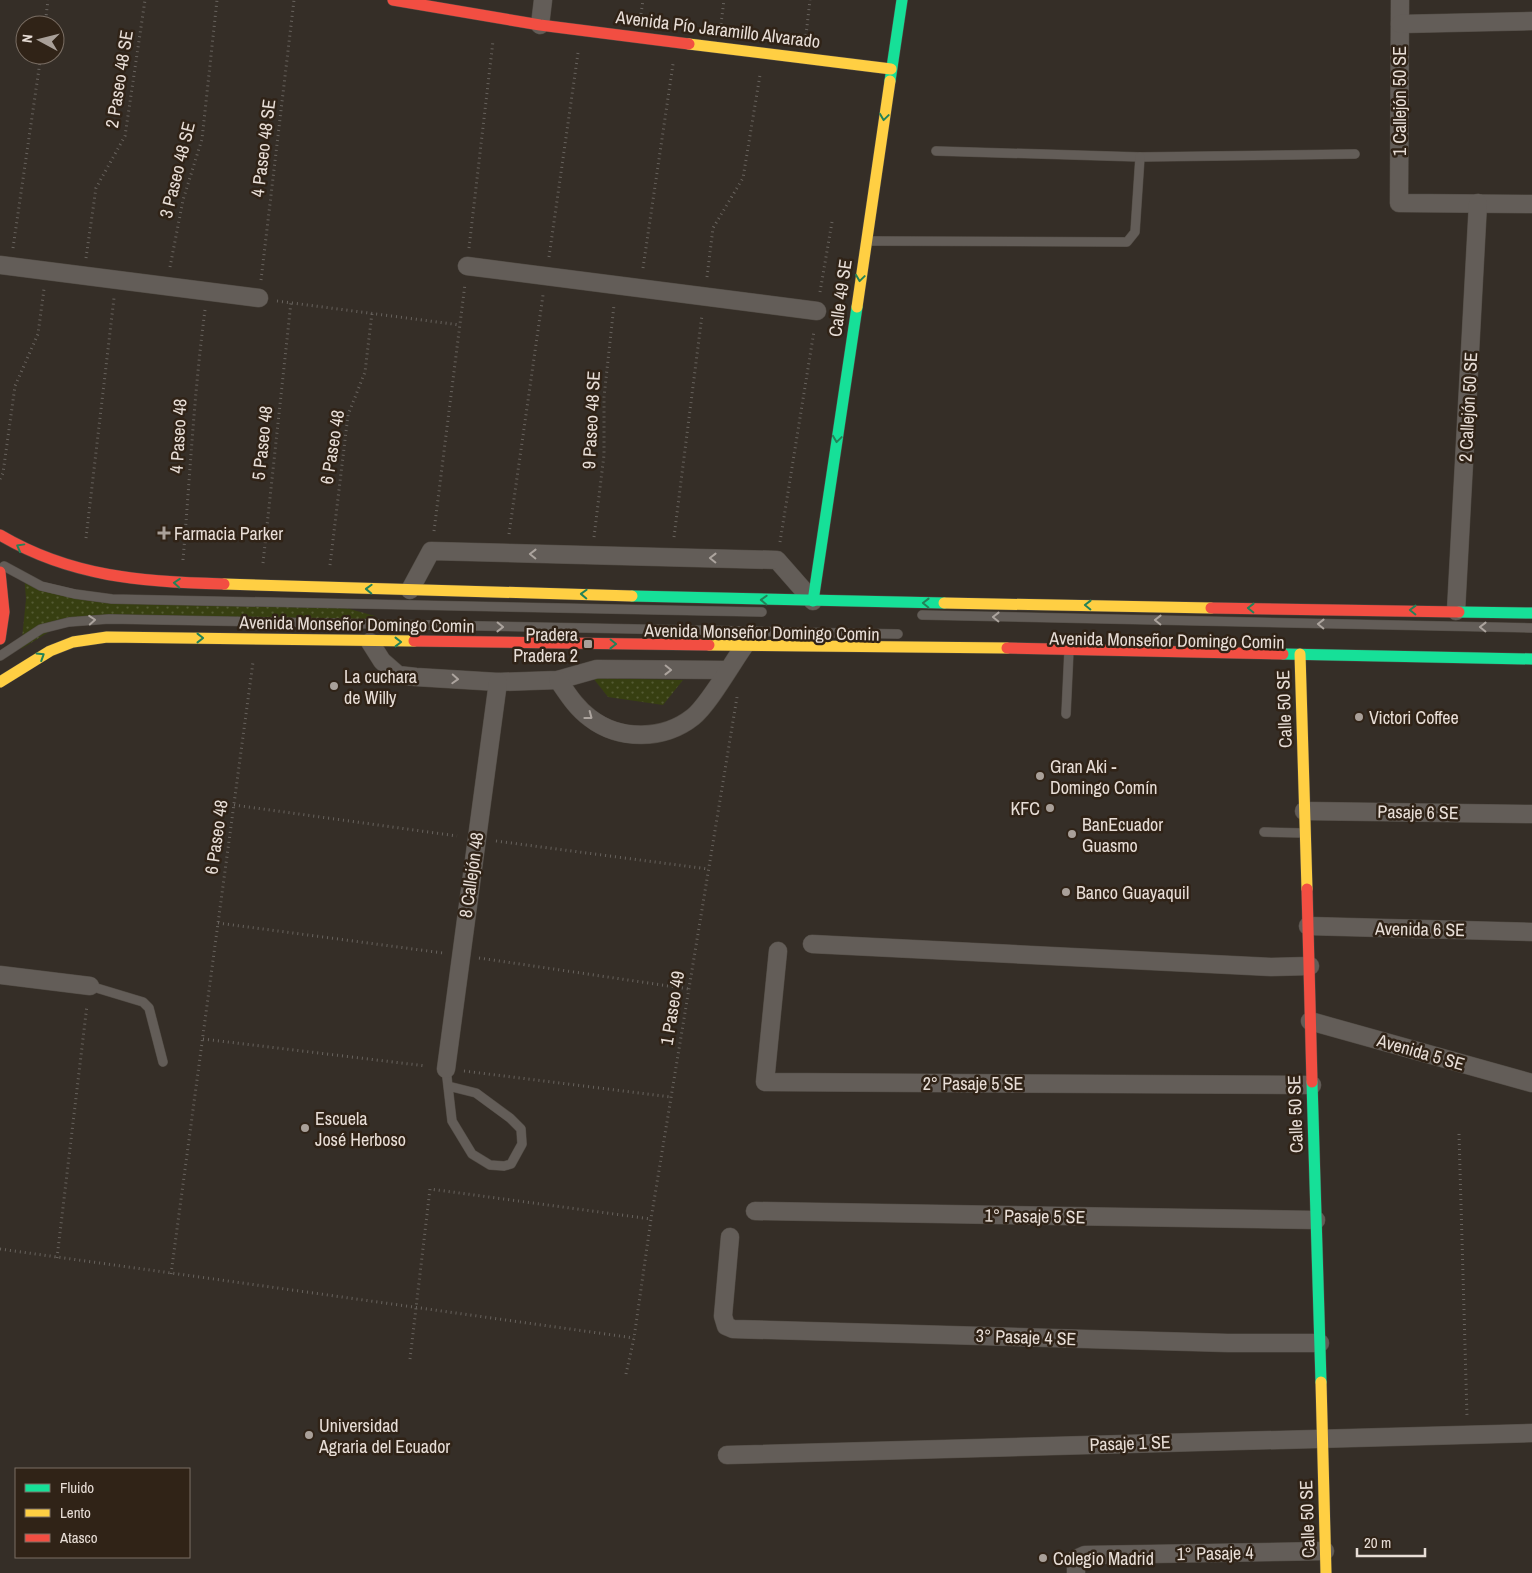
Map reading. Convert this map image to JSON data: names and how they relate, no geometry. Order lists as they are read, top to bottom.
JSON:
{
  "streets": {
    "main road": [
      "Avenida Pío Jaramillo Alvarado",
      "Calle 49 SE",
      "Avenida Monseñor Domingo Comin",
      "Calle 50 SE"
    ],
    "street": [
      "1 Callejón 50 SE",
      "2 Callejón 50 SE",
      "Pasaje 6 SE",
      "8 Callejón 48",
      "Avenida 6 SE",
      "Avenida 5 SE",
      "2° Pasaje 5 SE",
      "1° Pasaje 5 SE",
      "3° Pasaje 4 SE",
      "Pasaje 1 SE",
      "1° Pasaje 4"
    ],
    "path": [
      "2 Paseo 48 SE",
      "4 Paseo 48 SE",
      "3 Paseo 48 SE",
      "9 Paseo 48 SE",
      "4 Paseo 48",
      "5 Paseo 48",
      "6 Paseo 48",
      "1 Paseo 49"
    ]
  },
  "crossings": [
    ["Avenida Pío Jaramillo Alvarado", "Calle 49 SE"],
    ["1 Callejón 50 SE", "2 Callejón 50 SE"],
    ["Calle 49 SE", "Avenida Monseñor Domingo Comin"],
    ["2 Callejón 50 SE", "Avenida Monseñor Domingo Comin"],
    ["9 Paseo 48 SE", "Avenida Monseñor Domingo Comin"],
    ["4 Paseo 48", "Avenida Monseñor Domingo Comin"],
    ["5 Paseo 48", "Avenida Monseñor Domingo Comin"],
    ["6 Paseo 48", "Avenida Monseñor Domingo Comin"],
    ["Avenida Monseñor Domingo Comin", "Calle 50 SE"],
    ["Avenida Monseñor Domingo Comin", "8 Callejón 48"],
    ["Calle 50 SE", "Pasaje 6 SE"],
    ["Calle 50 SE", "Avenida 6 SE"],
    ["Calle 50 SE", "Avenida 5 SE"],
    ["Calle 50 SE", "2° Pasaje 5 SE"],
    ["Calle 50 SE", "1° Pasaje 5 SE"],
    ["Calle 50 SE", "3° Pasaje 4 SE"],
    ["Calle 50 SE", "Pasaje 1 SE"],
    ["Calle 50 SE", "1° Pasaje 4"]
  ],
  "one_way": ["Calle 49 SE"],
  "places": {
    "health": ["Farmacia Parker"],
    "transit": ["Pradera Pradera 2"],
    "other": [
      "La cuchara de Willy",
      "Victori Coffee",
      "Gran Aki - Domingo Comín",
      "KFC",
      "BanEcuador Guasmo",
      "Banco Guayaquil",
      "Escuela José Herboso",
      "Universidad Agraria del Ecuador",
      "Colegio Madrid"
    ]
  },
  "legend": ["Fluido", "Lento", "Atasco"],
  "scale_bar": "20 m",
  "north": "left"
}
